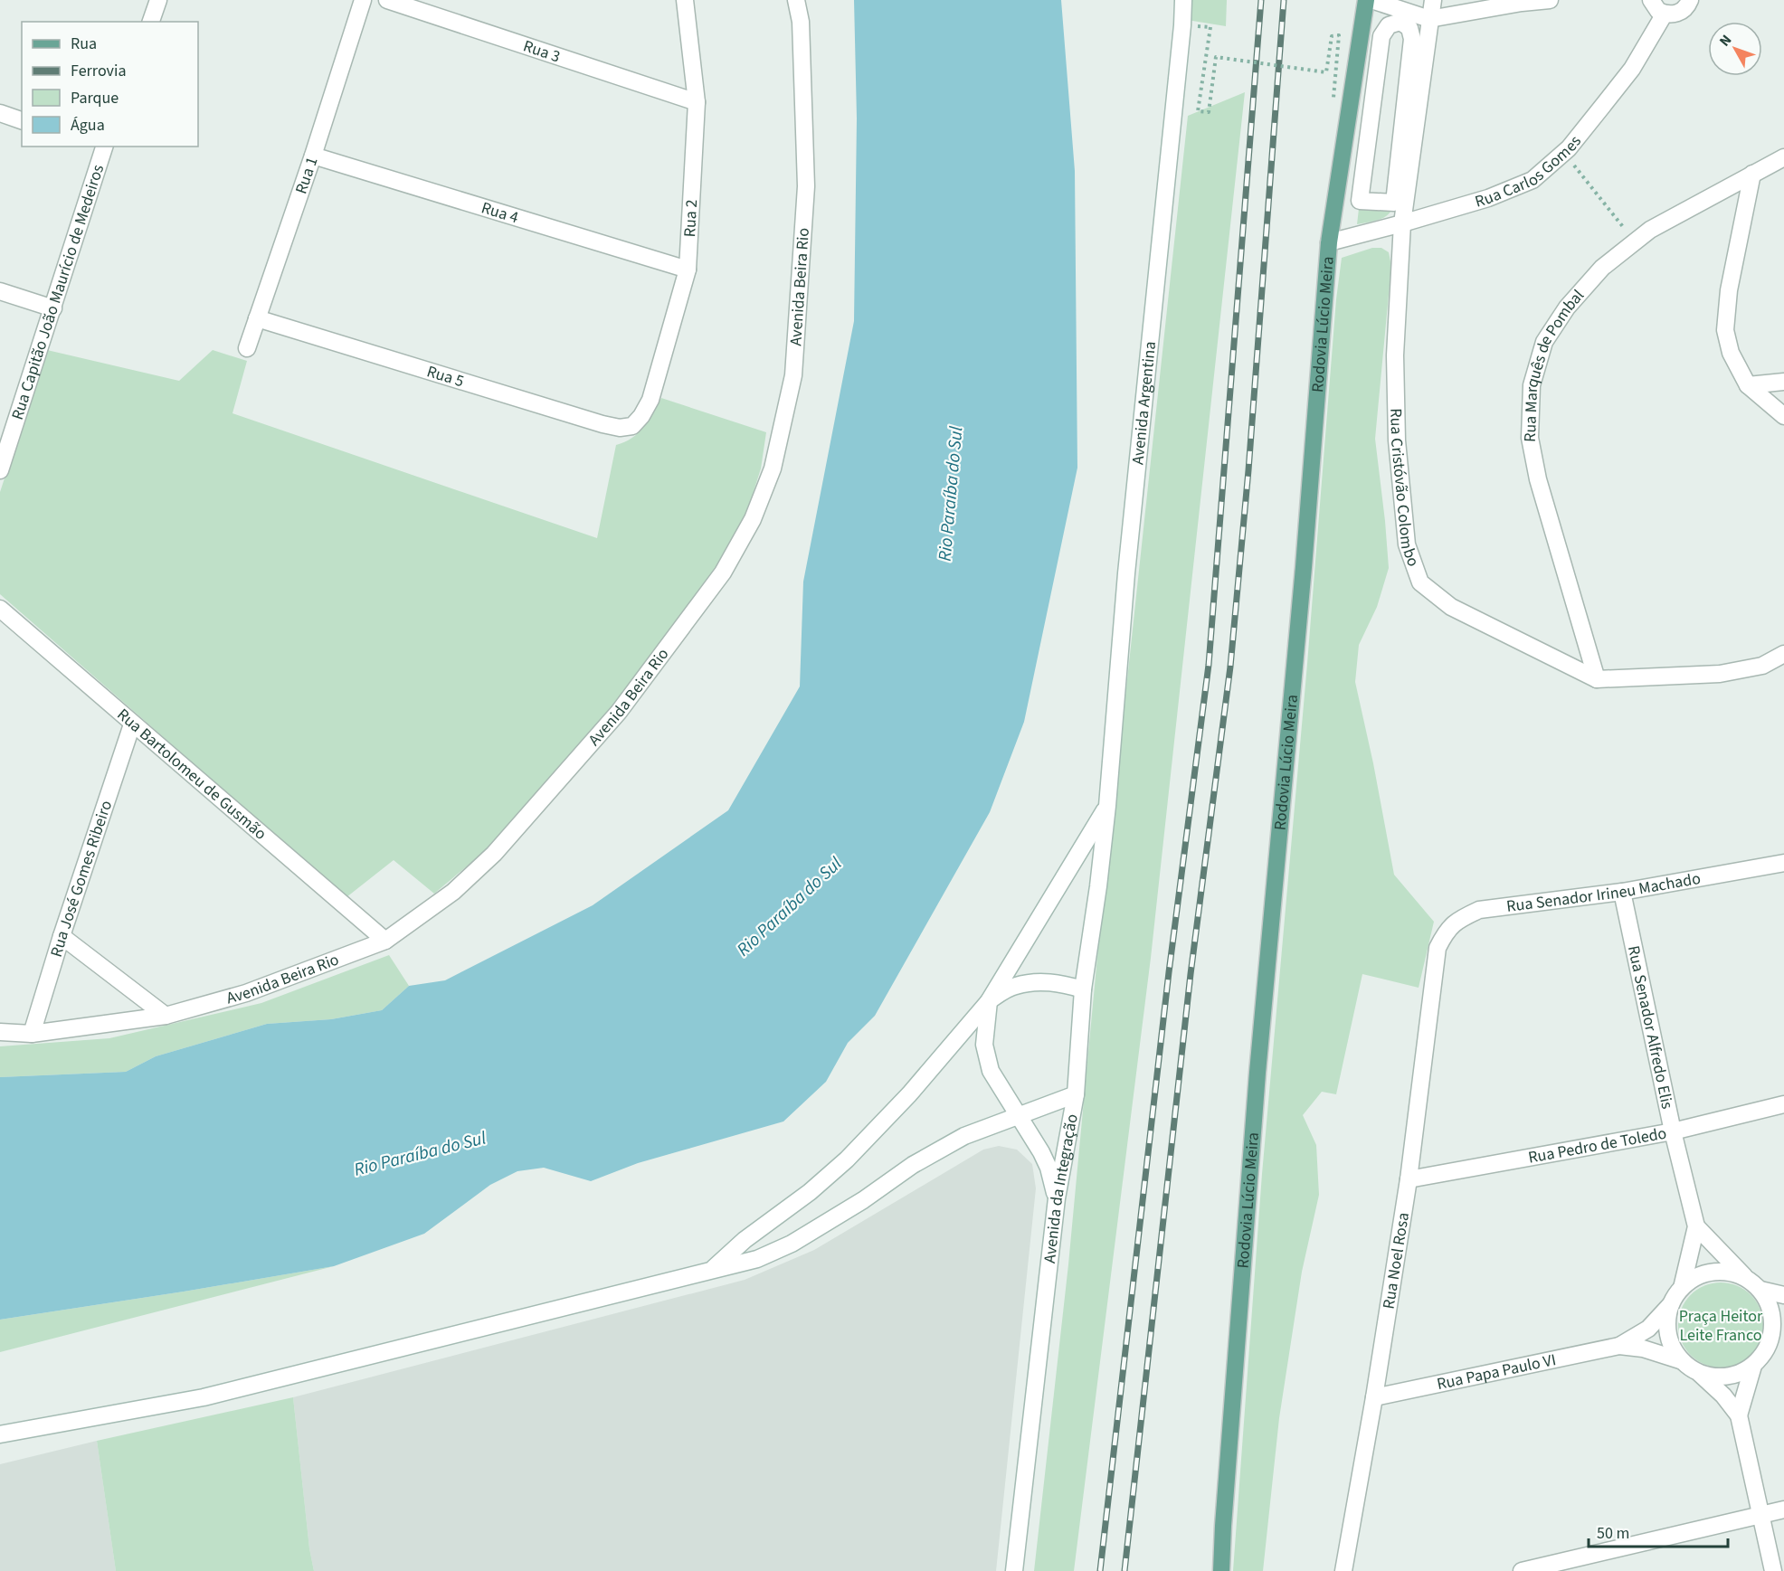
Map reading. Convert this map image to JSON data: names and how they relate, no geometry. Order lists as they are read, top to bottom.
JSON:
{
  "streets": {
    "main road": ["Rodovia Lúcio Meira"],
    "street": [
      "Rua 3",
      "Rua Carlos Gomes",
      "Rua 1",
      "Rua 4",
      "Rua 2",
      "Avenida Beira Rio",
      "Rua Capitão João Maurício de Medeiros",
      "Rua Marquês de Pombal",
      "Rua 5",
      "Avenida Argentina",
      "Rua Cristóvão Colombo",
      "Rua Bartolomeu de Gusmão",
      "Rua José Gomes Ribeiro",
      "Rua Senador Irineu Machado",
      "Rua Senador Alfredo Elis",
      "Rua Pedro de Toledo",
      "Avenida da Integração",
      "Rua Noel Rosa",
      "Rua Papa Paulo VI"
    ]
  },
  "crossings": [
    ["Rua 3", "Rua 2"],
    ["Rua Carlos Gomes", "Rodovia Lúcio Meira"],
    ["Rua Carlos Gomes", "Rua Cristóvão Colombo"],
    ["Rua 1", "Rua 4"],
    ["Rua 1", "Rua 5"],
    ["Rua 4", "Rua 2"],
    ["Rua 2", "Rua 5"],
    ["Avenida Beira Rio", "Rua Bartolomeu de Gusmão"],
    ["Avenida Beira Rio", "Rua José Gomes Ribeiro"],
    ["Rua Marquês de Pombal", "Rua Cristóvão Colombo"],
    ["Avenida Argentina", "Avenida da Integração"],
    ["Rua Bartolomeu de Gusmão", "Rua José Gomes Ribeiro"],
    ["Rua Senador Irineu Machado", "Rua Senador Alfredo Elis"],
    ["Rua Senador Irineu Machado", "Rua Noel Rosa"],
    ["Rua Senador Alfredo Elis", "Rua Pedro de Toledo"],
    ["Rua Senador Alfredo Elis", "Rua Papa Paulo VI"],
    ["Rua Pedro de Toledo", "Rua Noel Rosa"],
    ["Rua Noel Rosa", "Rua Papa Paulo VI"]
  ],
  "water": ["Rio Paraíba do Sul"],
  "parks": ["Praça Heitor Leite Franco"],
  "legend": [
    "Rua",
    "Ferrovia",
    "Parque",
    "Água"
  ],
  "scale_bar": "50 m",
  "north": "top left"
}
